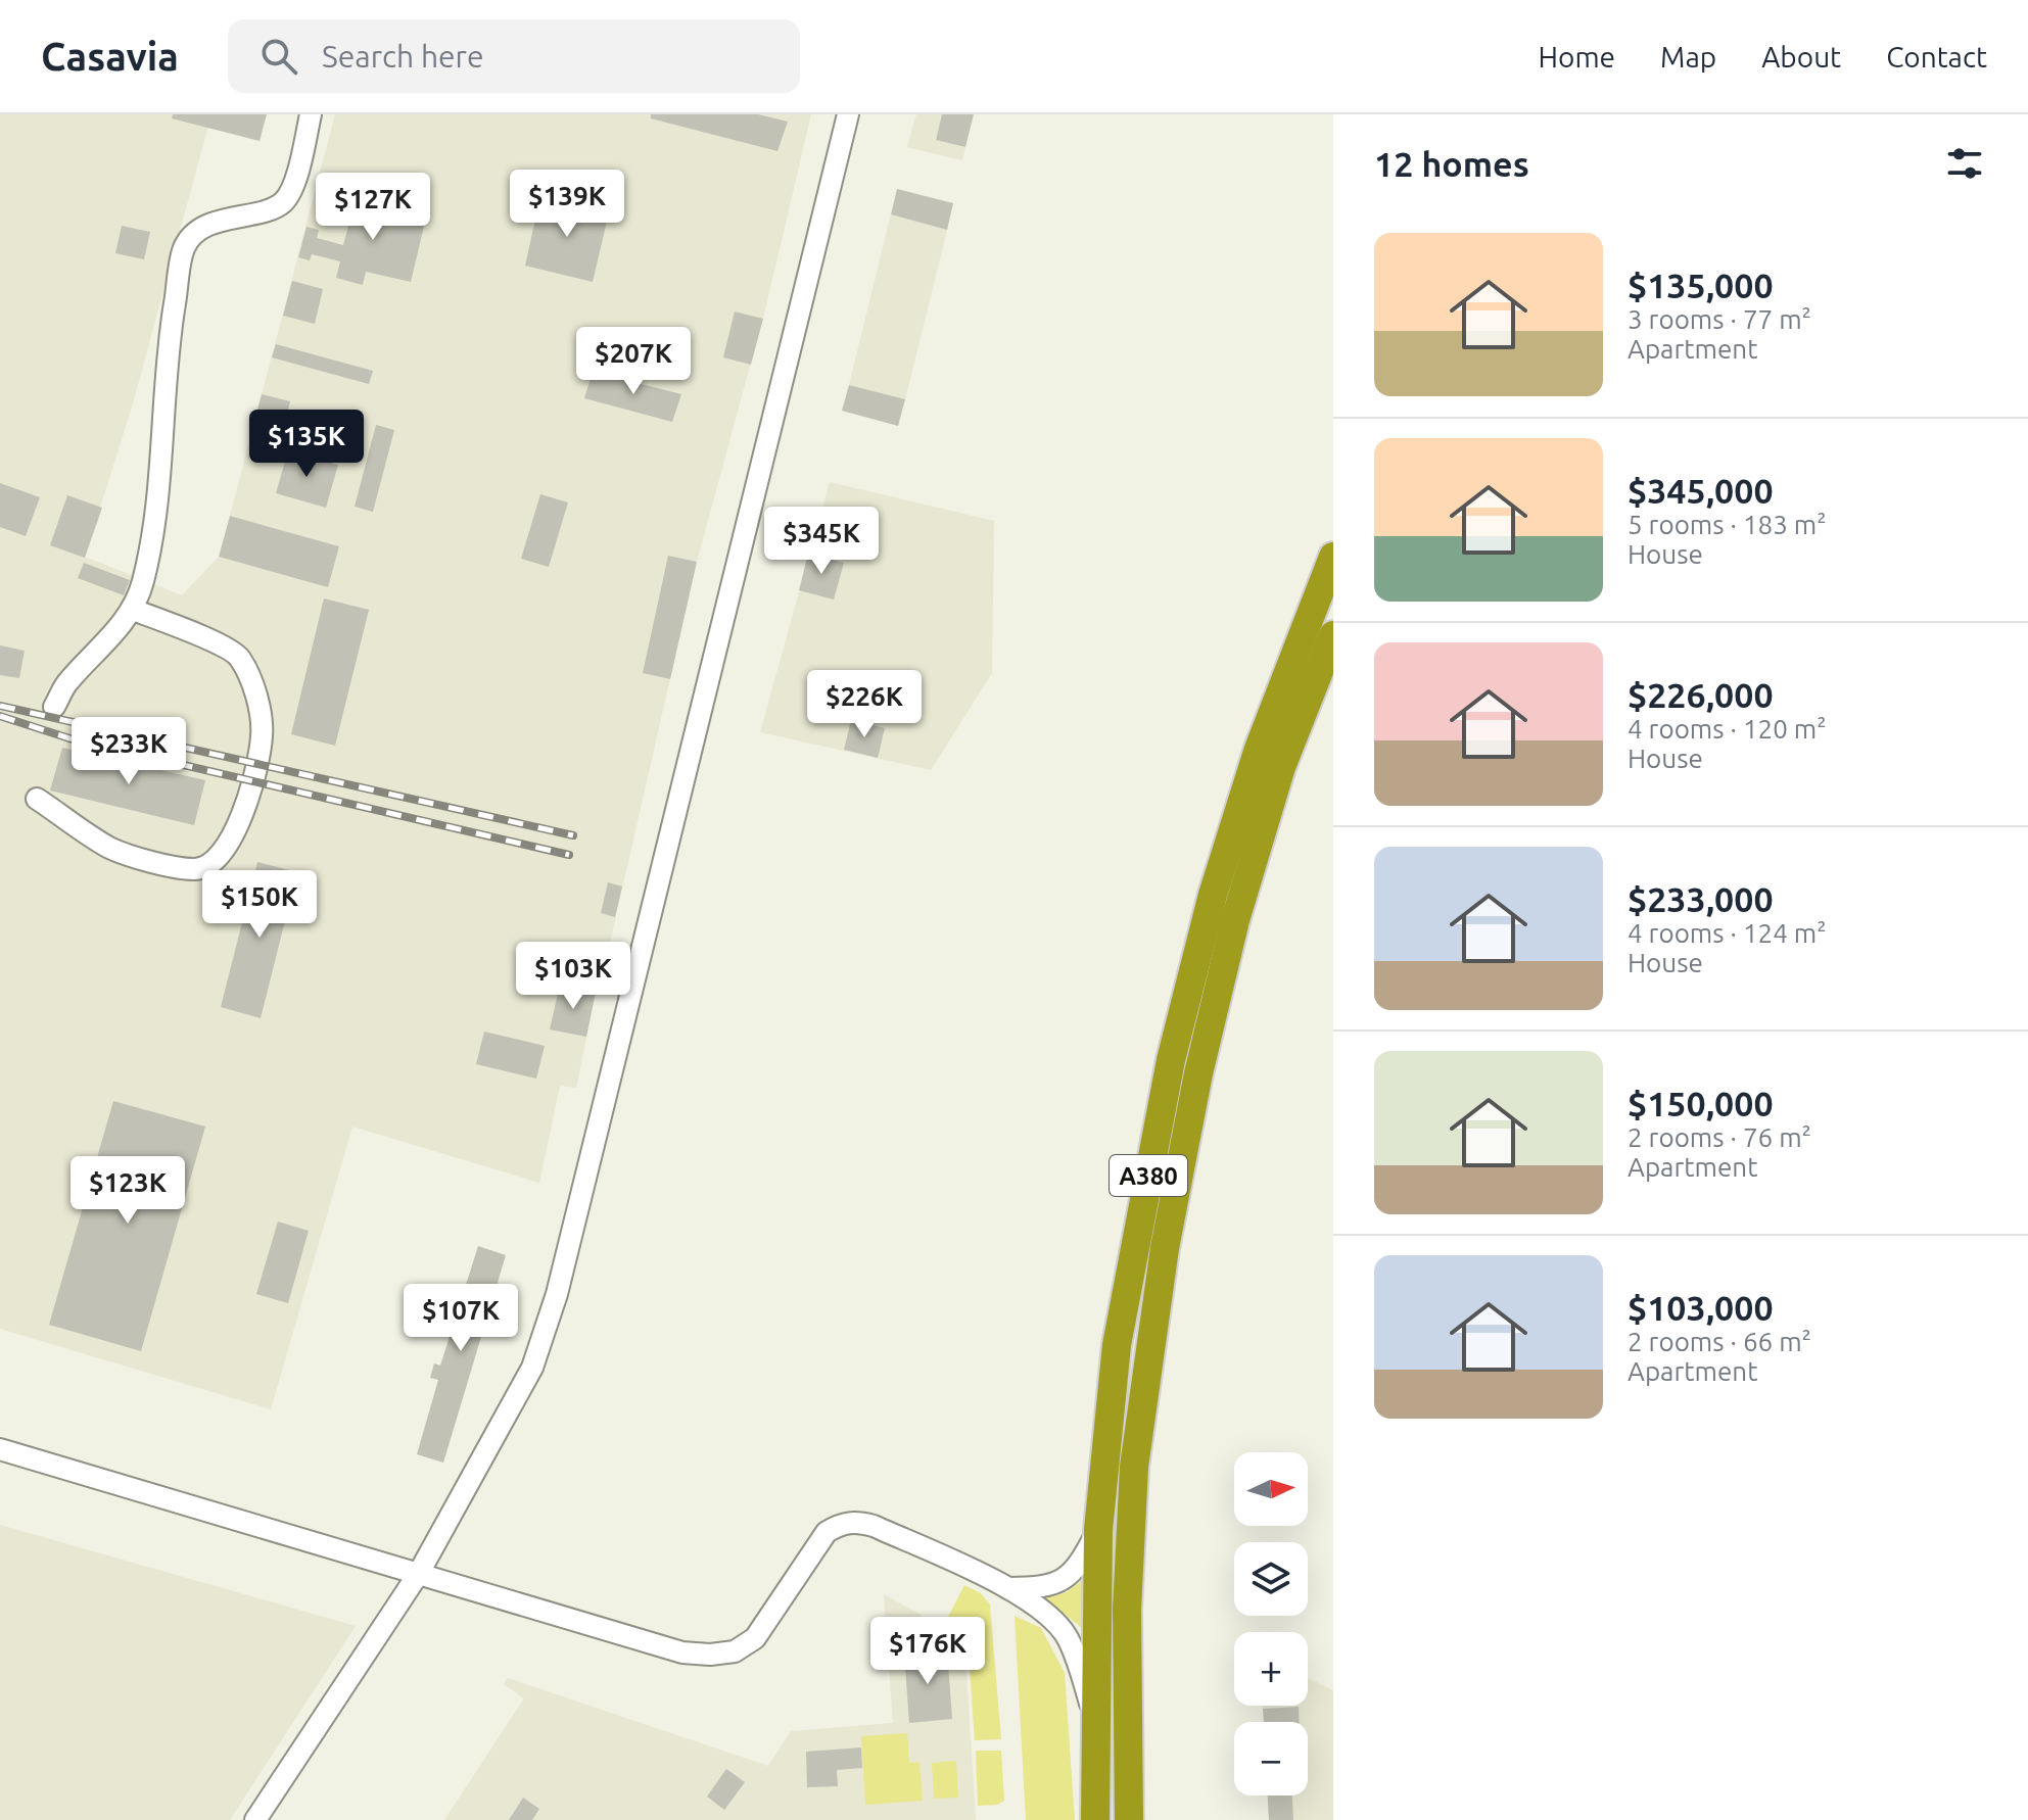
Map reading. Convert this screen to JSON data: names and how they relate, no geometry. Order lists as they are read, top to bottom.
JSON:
{
  "streets": {
    "highway": ["A380"]
  },
  "north": "right",
  "page": {
    "header": "Casavia",
    "search": "Search here",
    "nav": [
      "Home",
      "Map",
      "About",
      "Contact"
    ],
    "heading": "12 homes",
    "price": [
      "$139K",
      "$127K",
      "$207K",
      "$135K",
      "$345K",
      "$226K",
      "$233K",
      "$150K",
      "$103K",
      "$123K",
      "$107K",
      "$176K"
    ],
    "list": [
      {
        "name": "$135,000",
        "note": "3 rooms · 77 m² · Apartment"
      },
      {
        "name": "$345,000",
        "note": "5 rooms · 183 m² · House"
      },
      {
        "name": "$226,000",
        "note": "4 rooms · 120 m² · House"
      },
      {
        "name": "$233,000",
        "note": "4 rooms · 124 m² · House"
      },
      {
        "name": "$150,000",
        "note": "2 rooms · 76 m² · Apartment"
      },
      {
        "name": "$103,000",
        "note": "2 rooms · 66 m² · Apartment"
      }
    ],
    "map_buttons": ["+", "−"]
  }
}
